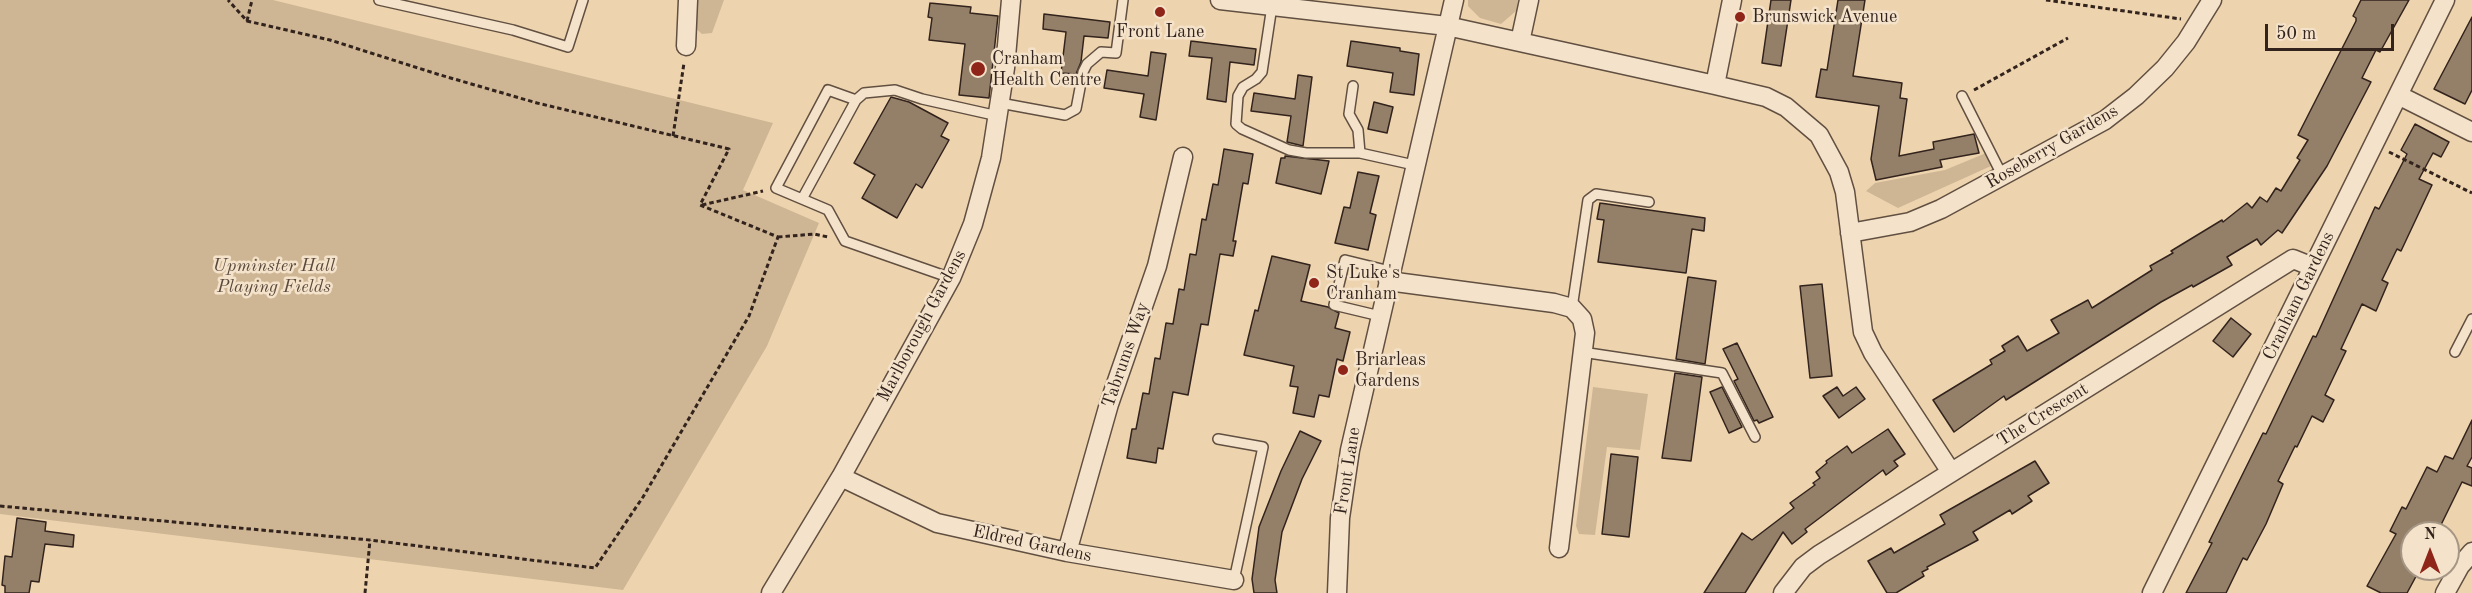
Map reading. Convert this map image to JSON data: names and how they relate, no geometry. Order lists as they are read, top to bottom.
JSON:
{
  "streets": {
    "street": [
      "Roseberry Gardens",
      "Cranham Gardens",
      "Marlborough Gardens",
      "Tabrums Way",
      "The Crescent",
      "Front Lane",
      "Eldred Gardens"
    ]
  },
  "crossings": [
    ["Cranham Gardens", "The Crescent"],
    ["Marlborough Gardens", "Eldred Gardens"],
    ["Tabrums Way", "Eldred Gardens"]
  ],
  "parks": ["Upminster Hall Playing Fields"],
  "places": [
    "Front Lane",
    "Brunswick Avenue",
    "Cranham Health Centre",
    "St Luke's Cranham",
    "Briarleas Gardens"
  ],
  "scale_bar": "50 m",
  "north": "top"
}
